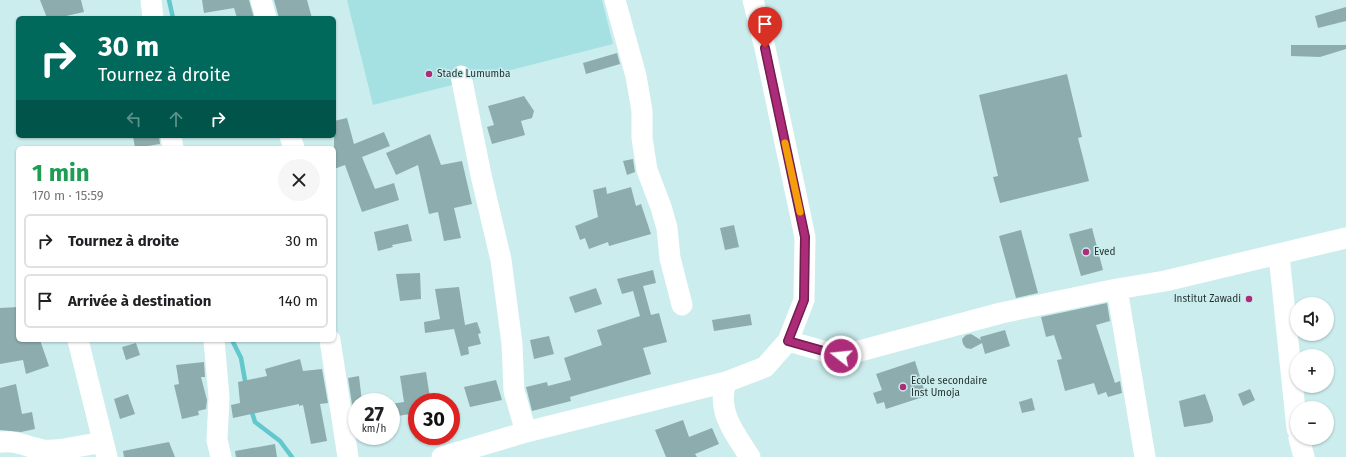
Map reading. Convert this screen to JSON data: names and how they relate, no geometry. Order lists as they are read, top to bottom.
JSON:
{
  "places": [
    "Stade Lumumba",
    "Eved",
    "Institut Zawadi",
    "Ecole secondaire Inst Umoja"
  ],
  "page": {
    "turn": ["30 m", "Tournez à droite"],
    "heading": ["1 min", "170 m · 15:59"],
    "list": [
      {
        "name": "Tournez à droite",
        "value": "30 m"
      },
      {
        "name": "Arrivée à destination",
        "value": "140 m"
      }
    ],
    "map_buttons": ["+", "−"],
    "speed": "27 km/h",
    "limit": "30"
  }
}
